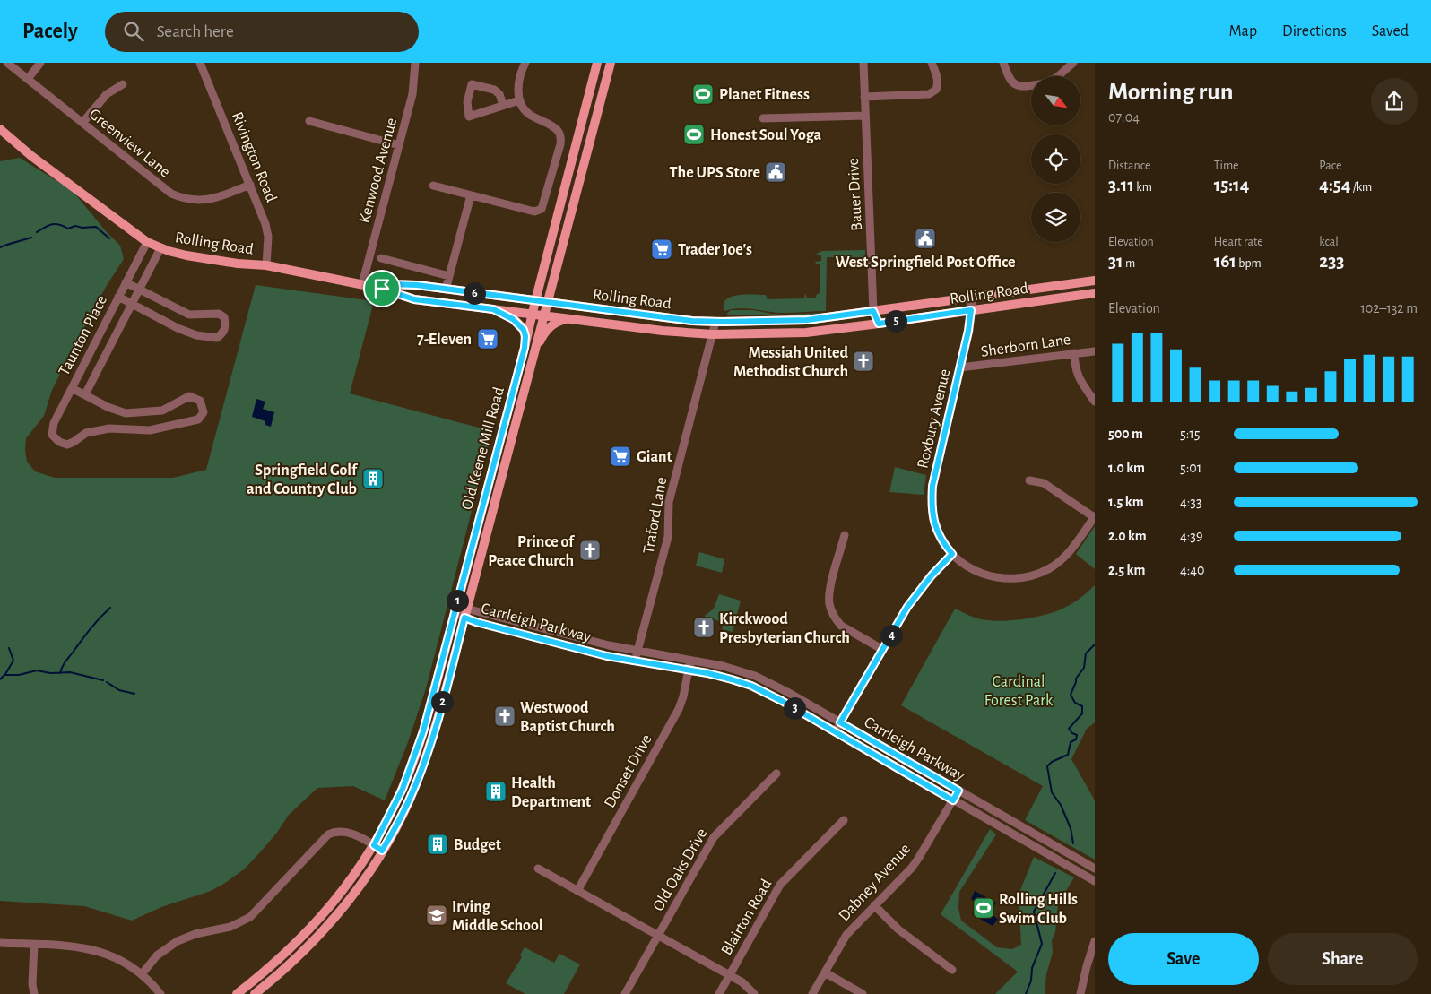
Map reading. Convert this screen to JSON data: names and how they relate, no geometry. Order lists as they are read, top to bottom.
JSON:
{
  "streets": {
    "main road": ["Rolling Road", "Old Keene Mill Road"],
    "street": [
      "Greenview Lane",
      "Rivington Road",
      "Kenwood Avenue",
      "Bauer Drive",
      "Taunton Place",
      "Sherborn Lane",
      "Roxbury Avenue",
      "Traford Lane",
      "Carrleigh Parkway",
      "Donset Drive",
      "Old Oaks Drive",
      "Dabney Avenue",
      "Blairton Road"
    ]
  },
  "crossings": [
    ["Greenview Lane", "Rivington Road"],
    ["Rivington Road", "Rolling Road"],
    ["Kenwood Avenue", "Rolling Road"],
    ["Bauer Drive", "Rolling Road"],
    ["Rolling Road", "Taunton Place"],
    ["Rolling Road", "Roxbury Avenue"],
    ["Rolling Road", "Old Keene Mill Road"],
    ["Rolling Road", "Traford Lane"],
    ["Sherborn Lane", "Roxbury Avenue"],
    ["Old Keene Mill Road", "Carrleigh Parkway"],
    ["Traford Lane", "Carrleigh Parkway"],
    ["Carrleigh Parkway", "Donset Drive"],
    ["Carrleigh Parkway", "Dabney Avenue"]
  ],
  "parks": ["Cardinal Forest Park"],
  "places": {
    "sports": ["Planet Fitness", "Honest Soul Yoga", "Rolling Hills Swim Club"],
    "public building": ["The UPS Store", "West Springfield Post Office"],
    "supermarket": ["Trader Joe's", "7-Eleven", "Giant"],
    "church": [
      "Messiah United Methodist Church",
      "Prince of Peace Church",
      "Kirckwood Presbyterian Church",
      "Westwood Baptist Church"
    ],
    "building": ["Springfield Golf and Country Club", "Health Department", "Budget"],
    "school or university": ["Irving Middle School"]
  },
  "north": "bottom right",
  "page": {
    "header": "Pacely",
    "search": "Search here",
    "nav": ["Map", "Directions", "Saved"],
    "heading": ["Morning run", "07:04"],
    "stats": [
      ["Distance", "3.11 km"],
      ["Time", "15:14"],
      ["Pace", "4:54 /km"],
      ["Elevation", "31 m"],
      ["Heart rate", "161 bpm"],
      ["kcal", "233"]
    ],
    "pins": [
      "6",
      "5",
      "1",
      "4",
      "2",
      "3"
    ],
    "chart": ["Elevation", "102–132 m"],
    "list": [
      {
        "name": "500 m",
        "note": "5:15"
      },
      {
        "name": "1.0 km",
        "note": "5:01"
      },
      {
        "name": "1.5 km",
        "note": "4:33"
      },
      {
        "name": "2.0 km",
        "note": "4:39"
      },
      {
        "name": "2.5 km",
        "note": "4:40"
      }
    ],
    "buttons": ["Save", "Share"]
  }
}
